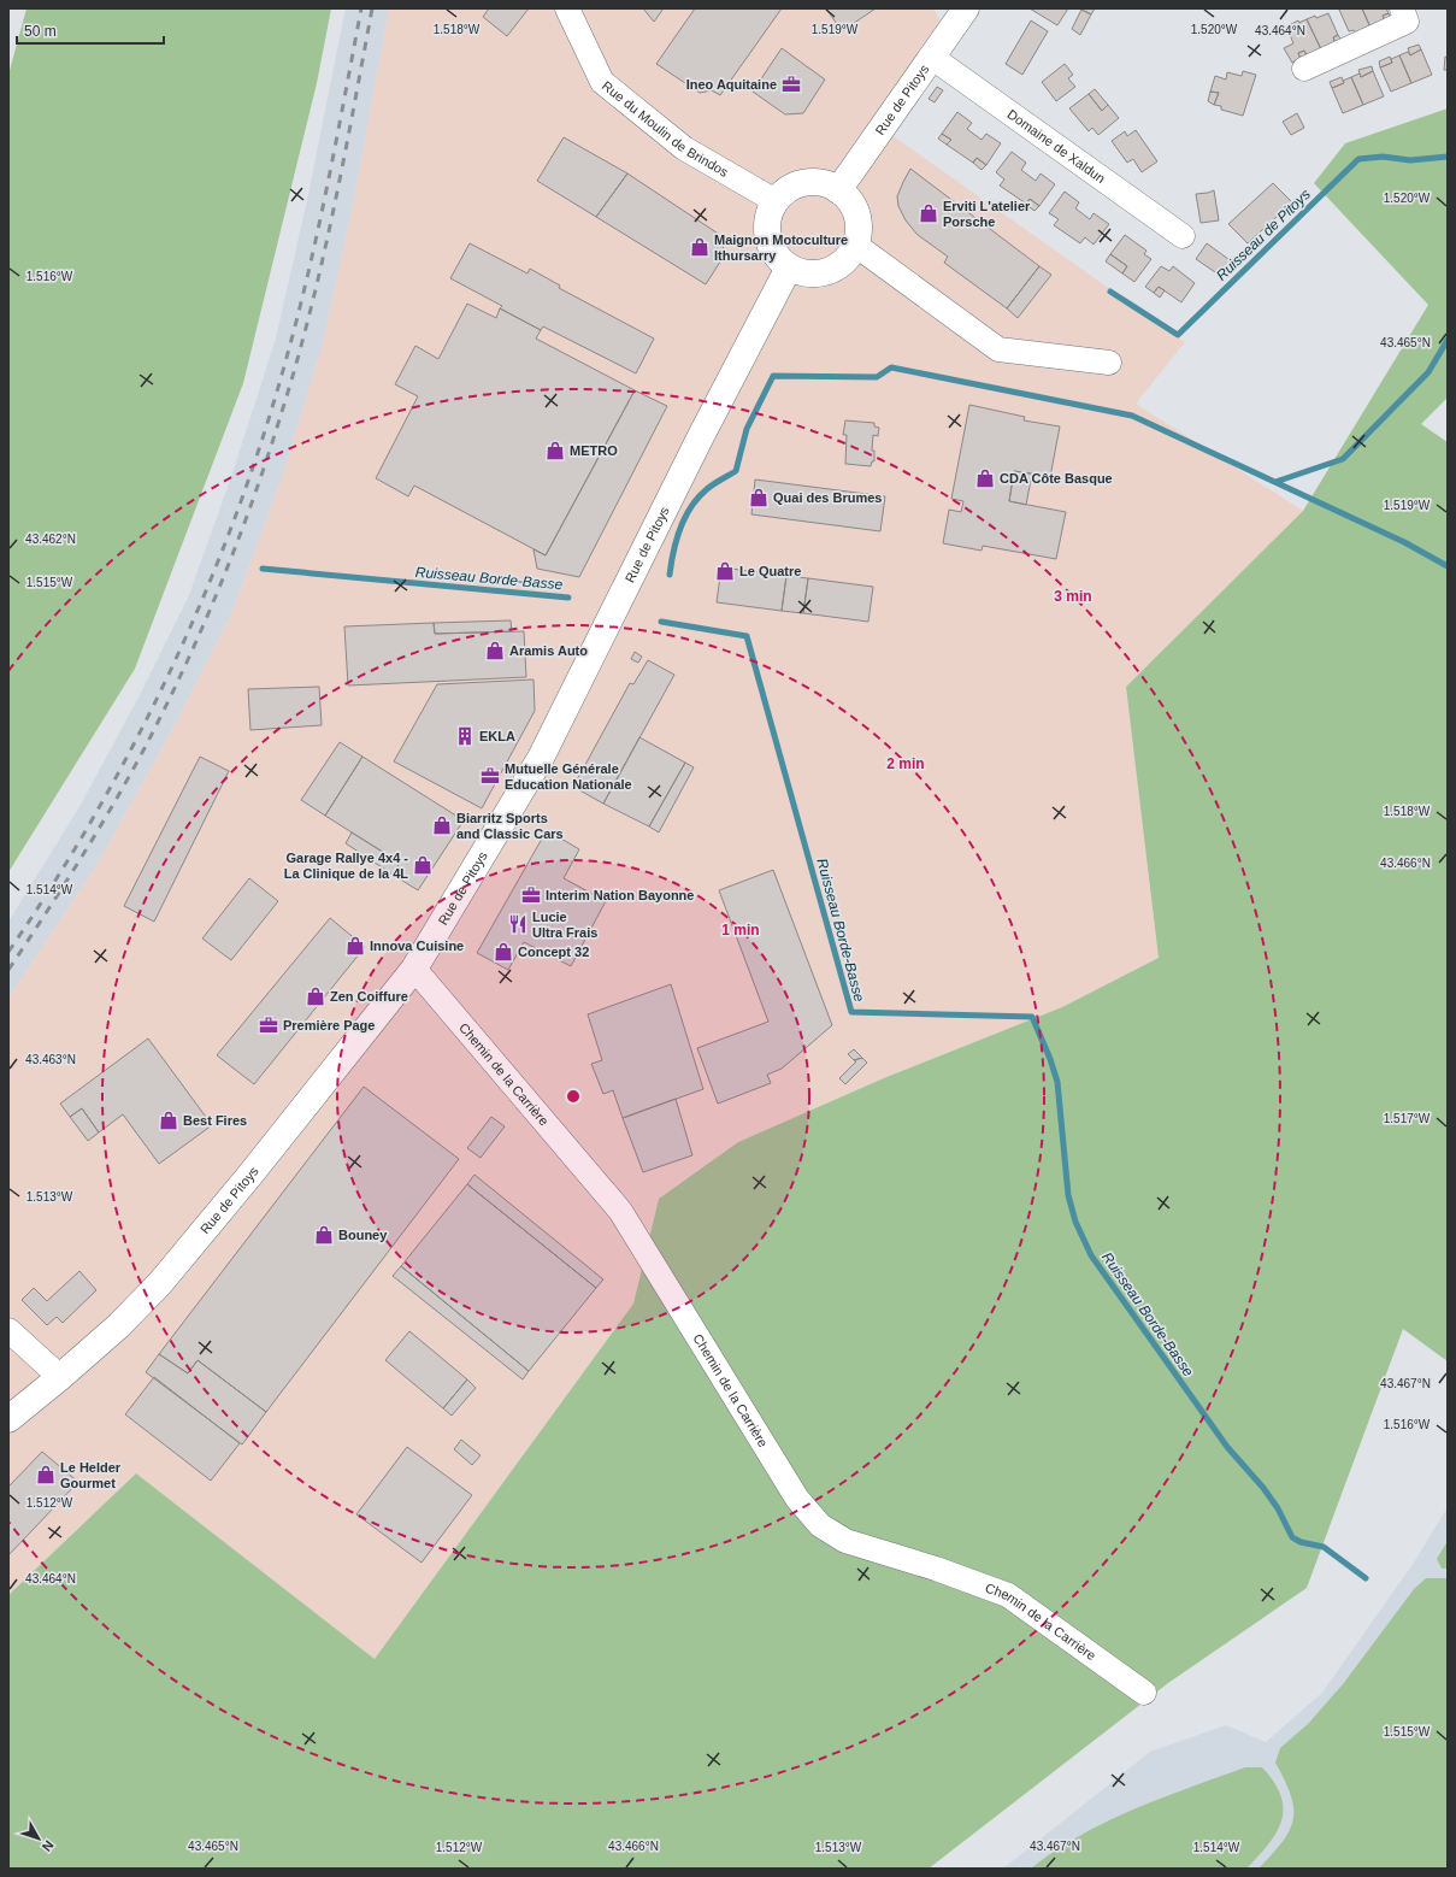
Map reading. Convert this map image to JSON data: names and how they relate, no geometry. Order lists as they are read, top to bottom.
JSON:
{
  "streets": {
    "street": [
      "Rue de Pitoys",
      "Rue du Moulin de Brindos",
      "Domaine de Xaldun",
      "Chemin de la Carrière"
    ]
  },
  "crossings": [
    ["Rue de Pitoys", "Rue du Moulin de Brindos"],
    ["Rue de Pitoys", "Domaine de Xaldun"],
    ["Rue de Pitoys", "Chemin de la Carrière"]
  ],
  "water": ["Ruisseau de Pitoys", "Ruisseau Borde-Basse"],
  "places": {
    "office": [
      "Ineo Aquitaine",
      "Mutuelle Générale Education Nationale",
      "Interim Nation Bayonne",
      "Première Page"
    ],
    "shop": [
      "Erviti L'atelier Porsche",
      "Maignon Motoculture Ithursarry",
      "METRO",
      "CDA Côte Basque",
      "Quai des Brumes",
      "Le Quatre",
      "Aramis Auto",
      "Biarritz Sports and Classic Cars",
      "Garage Rallye 4x4 - La Clinique de la 4L",
      "Innova Cuisine",
      "Concept 32",
      "Zen Coiffure",
      "Best Fires",
      "Bouney",
      "Le Helder Gourmet"
    ],
    "building": ["EKLA"],
    "restaurant": ["Lucie Ultra Frais"]
  },
  "scale_bar": "50 m",
  "north": "bottom right",
  "coordinates": [
    "1.518°W",
    "1.519°W",
    "1.520°W",
    "43.464°N",
    "1.516°W",
    "43.465°N",
    "43.462°N",
    "1.515°W",
    "43.466°N",
    "1.514°W",
    "43.463°N",
    "1.517°W",
    "1.513°W",
    "43.467°N",
    "1.512°W"
  ],
  "rings": ["3 min", "2 min", "1 min"]
}
